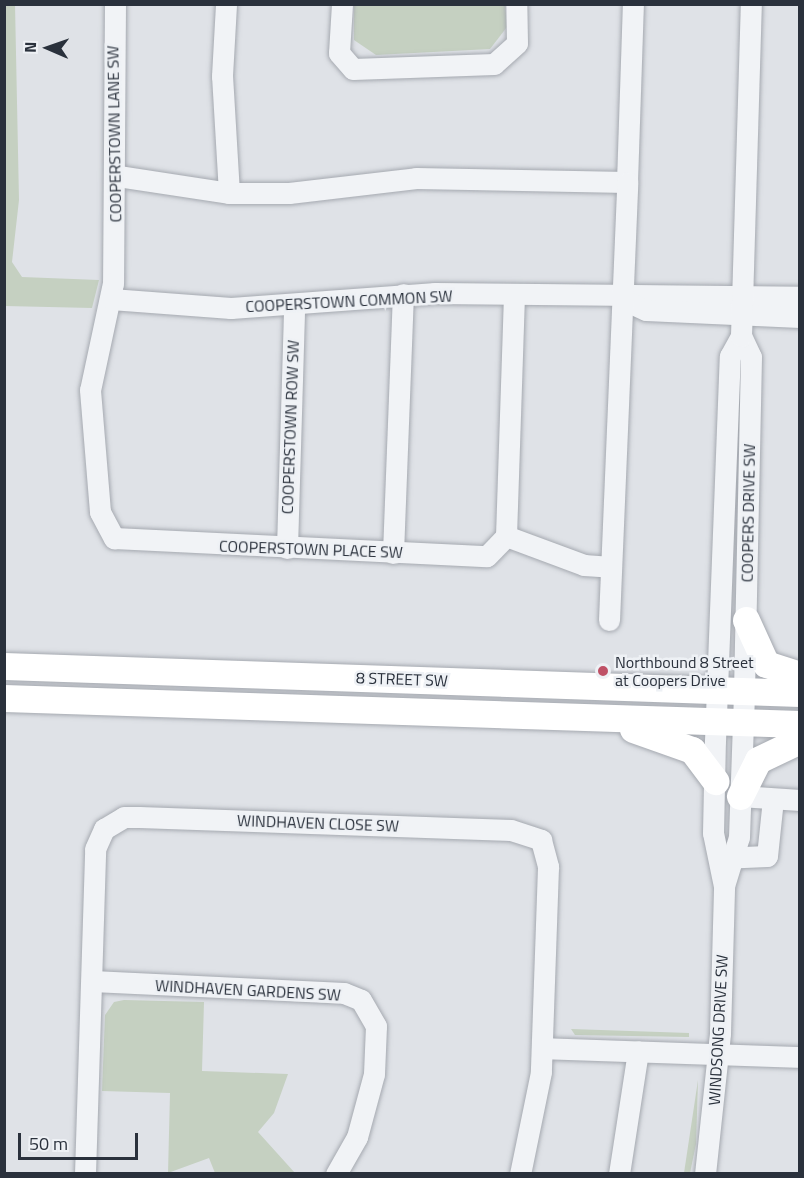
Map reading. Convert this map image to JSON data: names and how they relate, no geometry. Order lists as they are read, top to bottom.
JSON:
{
  "streets": {
    "main road": ["8 STREET SW"],
    "street": [
      "COOPERSTOWN LANE SW",
      "COOPERSTOWN COMMON SW",
      "COOPERSTOWN ROW SW",
      "COOPERS DRIVE SW",
      "COOPERSTOWN PLACE SW",
      "WINDHAVEN CLOSE SW",
      "WINDHAVEN GARDENS SW",
      "WINDSONG DRIVE SW"
    ]
  },
  "crossings": [
    ["COOPERSTOWN LANE SW", "COOPERSTOWN COMMON SW"],
    ["COOPERSTOWN LANE SW", "COOPERSTOWN PLACE SW"],
    ["COOPERSTOWN COMMON SW", "COOPERSTOWN ROW SW"],
    ["COOPERSTOWN COMMON SW", "COOPERS DRIVE SW"],
    ["COOPERSTOWN COMMON SW", "COOPERSTOWN PLACE SW"],
    ["COOPERSTOWN ROW SW", "COOPERSTOWN PLACE SW"],
    ["COOPERS DRIVE SW", "8 STREET SW"],
    ["COOPERS DRIVE SW", "WINDSONG DRIVE SW"],
    ["8 STREET SW", "WINDSONG DRIVE SW"],
    ["WINDHAVEN CLOSE SW", "WINDHAVEN GARDENS SW"]
  ],
  "places": ["Northbound 8 Street at Coopers Drive"],
  "scale_bar": "50 m",
  "north": "left"
}
